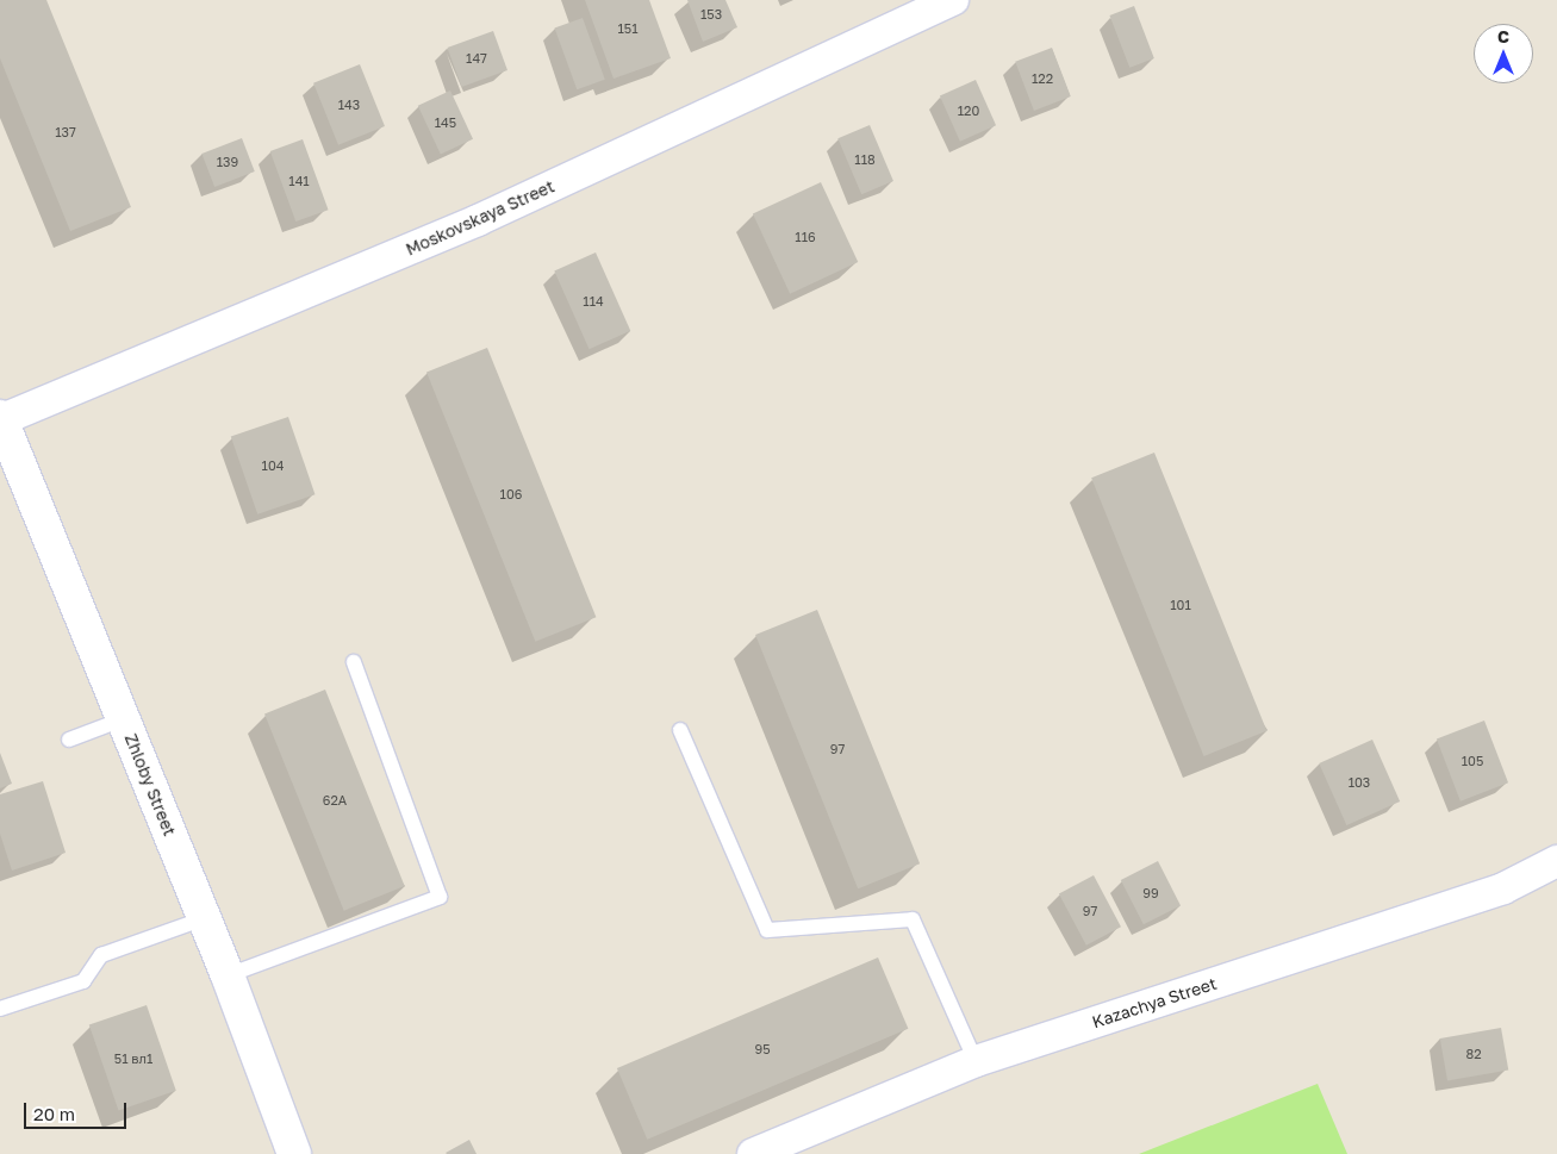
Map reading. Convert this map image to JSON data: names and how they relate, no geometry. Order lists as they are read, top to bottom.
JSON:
{
  "streets": {
    "street": ["Moskovskaya Street", "Zhloby Street", "Kazachya Street"]
  },
  "crossings": [
    ["Moskovskaya Street", "Zhloby Street"]
  ],
  "house_numbers": [
    "153",
    "151",
    "147",
    "122",
    "143",
    "120",
    "145",
    "137",
    "118",
    "139",
    "141",
    "116",
    "114",
    "104",
    "106",
    "101",
    "97",
    "105",
    "103",
    "62А",
    "99",
    "97",
    "95",
    "82",
    "51 вл1"
  ],
  "scale_bar": "20 m",
  "north": "top"
}
